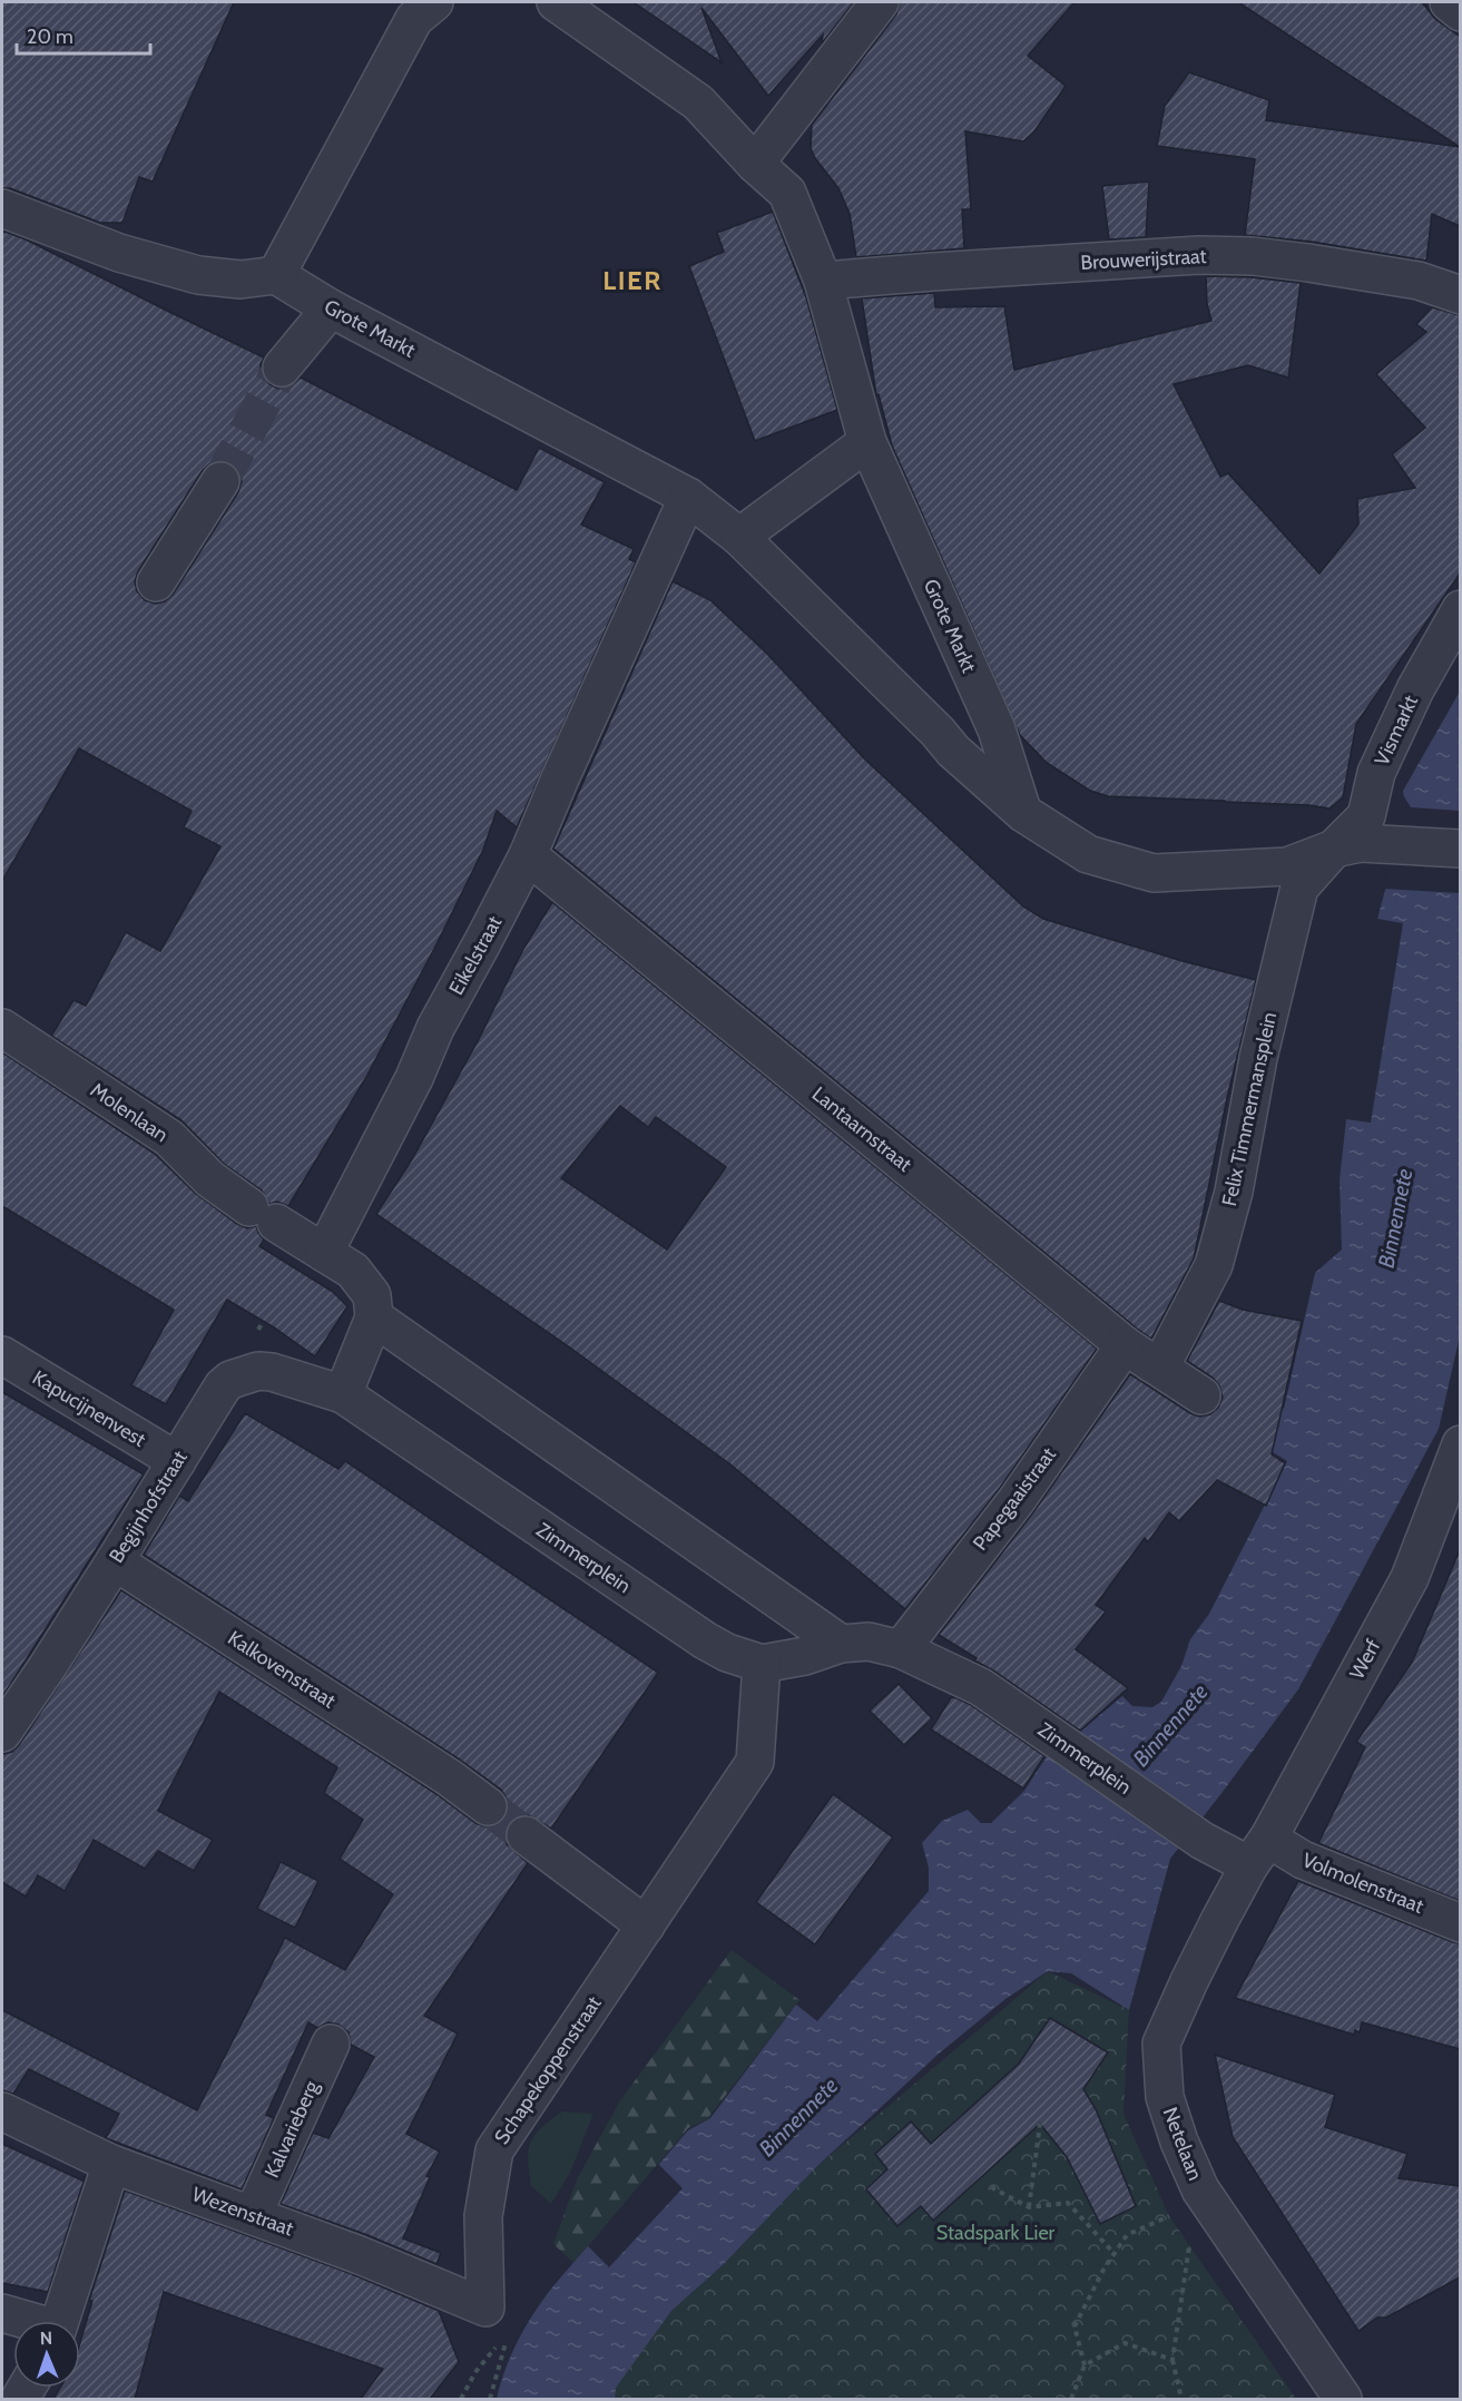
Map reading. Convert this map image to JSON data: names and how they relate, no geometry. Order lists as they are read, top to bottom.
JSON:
{
  "streets": {
    "street": [
      "Brouwerijstraat",
      "Grote Markt",
      "Vismarkt",
      "Eikelstraat",
      "Felix Timmermansplein",
      "Molenlaan",
      "Lantaarnstraat",
      "Kapucijnenvest",
      "Papegaaistraat",
      "Begijnhofstraat",
      "Zimmerplein",
      "Werf",
      "Kalkovenstraat",
      "Volmolenstraat",
      "Schapekoppenstraat",
      "Kalvarieberg",
      "Netelaan",
      "Wezenstraat"
    ]
  },
  "crossings": [
    ["Brouwerijstraat", "Grote Markt"],
    ["Grote Markt", "Vismarkt"],
    ["Grote Markt", "Eikelstraat"],
    ["Grote Markt", "Felix Timmermansplein"],
    ["Vismarkt", "Felix Timmermansplein"],
    ["Eikelstraat", "Molenlaan"],
    ["Eikelstraat", "Lantaarnstraat"],
    ["Felix Timmermansplein", "Lantaarnstraat"],
    ["Felix Timmermansplein", "Papegaaistraat"],
    ["Lantaarnstraat", "Papegaaistraat"],
    ["Kapucijnenvest", "Begijnhofstraat"],
    ["Papegaaistraat", "Zimmerplein"],
    ["Begijnhofstraat", "Zimmerplein"],
    ["Begijnhofstraat", "Kalkovenstraat"],
    ["Zimmerplein", "Werf"],
    ["Zimmerplein", "Volmolenstraat"],
    ["Zimmerplein", "Schapekoppenstraat"],
    ["Zimmerplein", "Netelaan"],
    ["Werf", "Volmolenstraat"],
    ["Werf", "Netelaan"],
    ["Volmolenstraat", "Netelaan"],
    ["Schapekoppenstraat", "Wezenstraat"],
    ["Kalvarieberg", "Wezenstraat"]
  ],
  "districts": ["LIER"],
  "water": ["Binnennete"],
  "parks": ["Stadspark Lier"],
  "scale_bar": "20 m",
  "north": "top"
}
